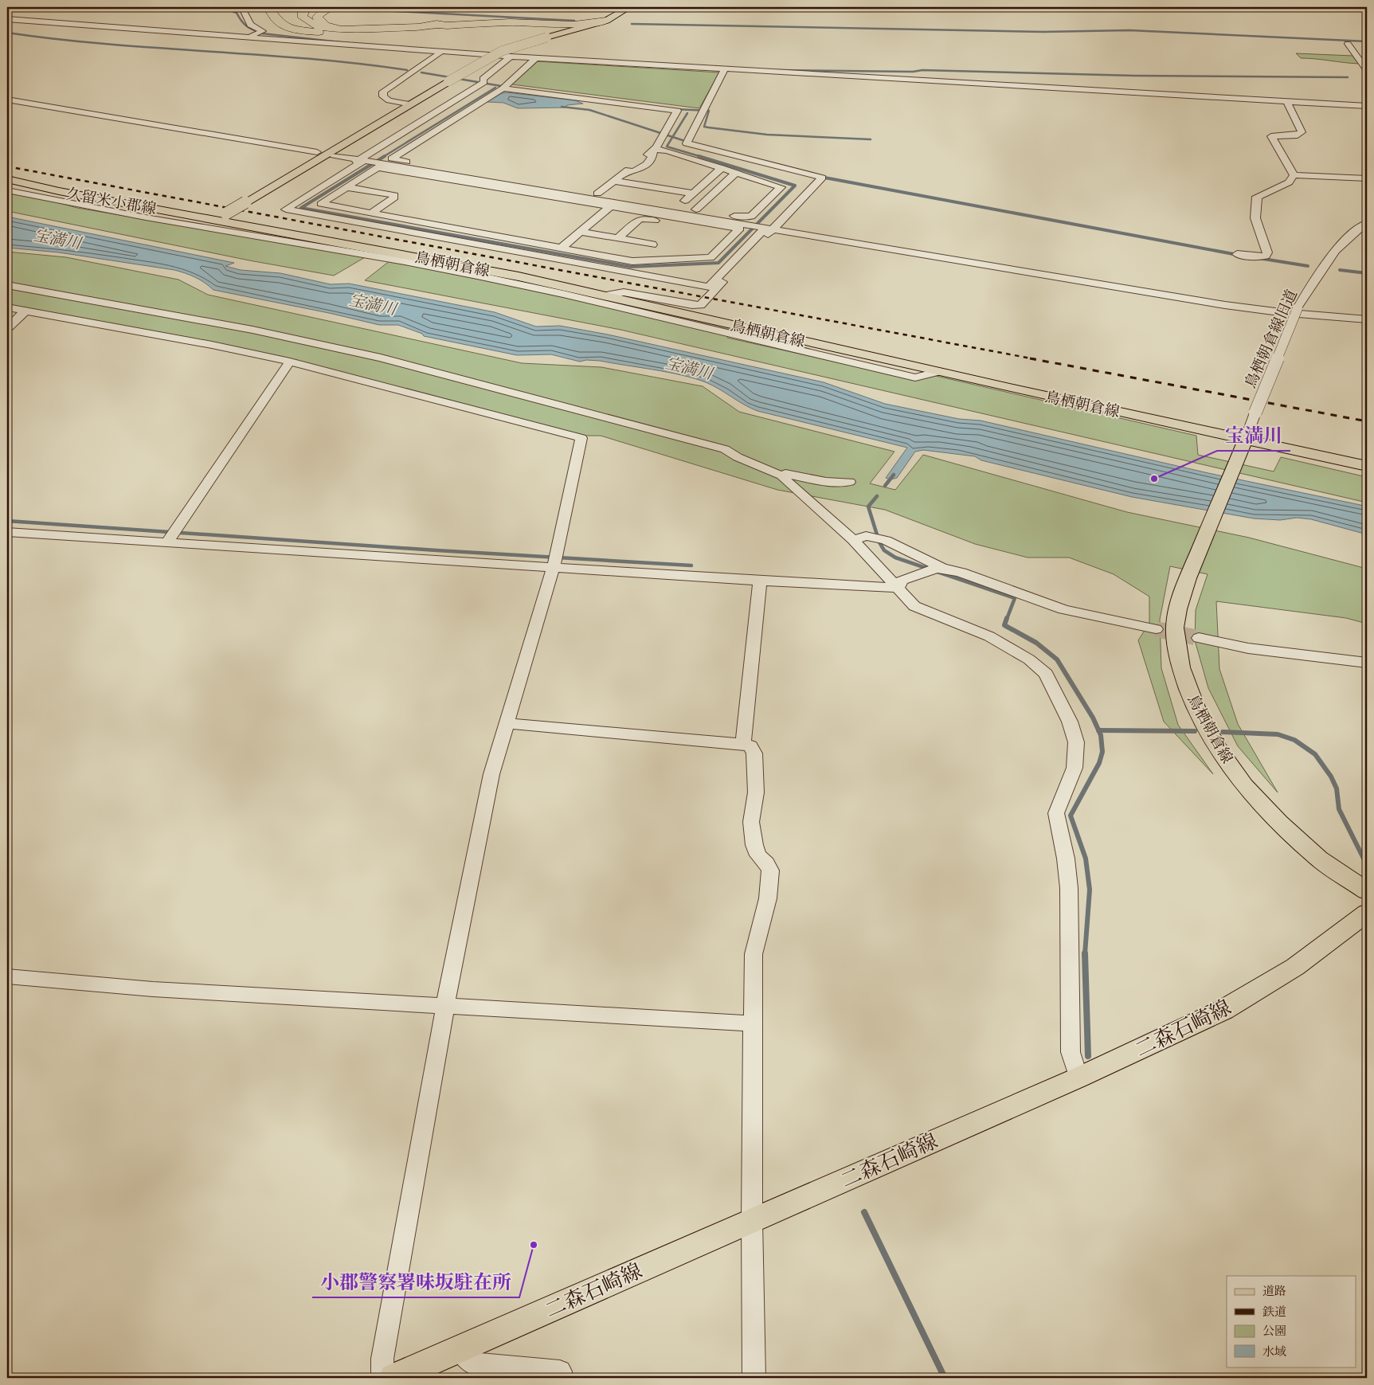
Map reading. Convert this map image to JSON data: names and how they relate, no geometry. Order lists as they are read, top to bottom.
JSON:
{
  "streets": {
    "main road": ["久留米小郡線", "鳥栖朝倉線", "二森石崎線"],
    "street": ["鳥栖朝倉線旧道"]
  },
  "crossings": [
    ["久留米小郡線", "鳥栖朝倉線"],
    ["鳥栖朝倉線", "鳥栖朝倉線旧道"]
  ],
  "water": ["宝満川"],
  "places": ["宝満川", "小郡警察署味坂駐在所"],
  "legend": [
    "道路",
    "鉄道",
    "公園",
    "水域"
  ]
}
